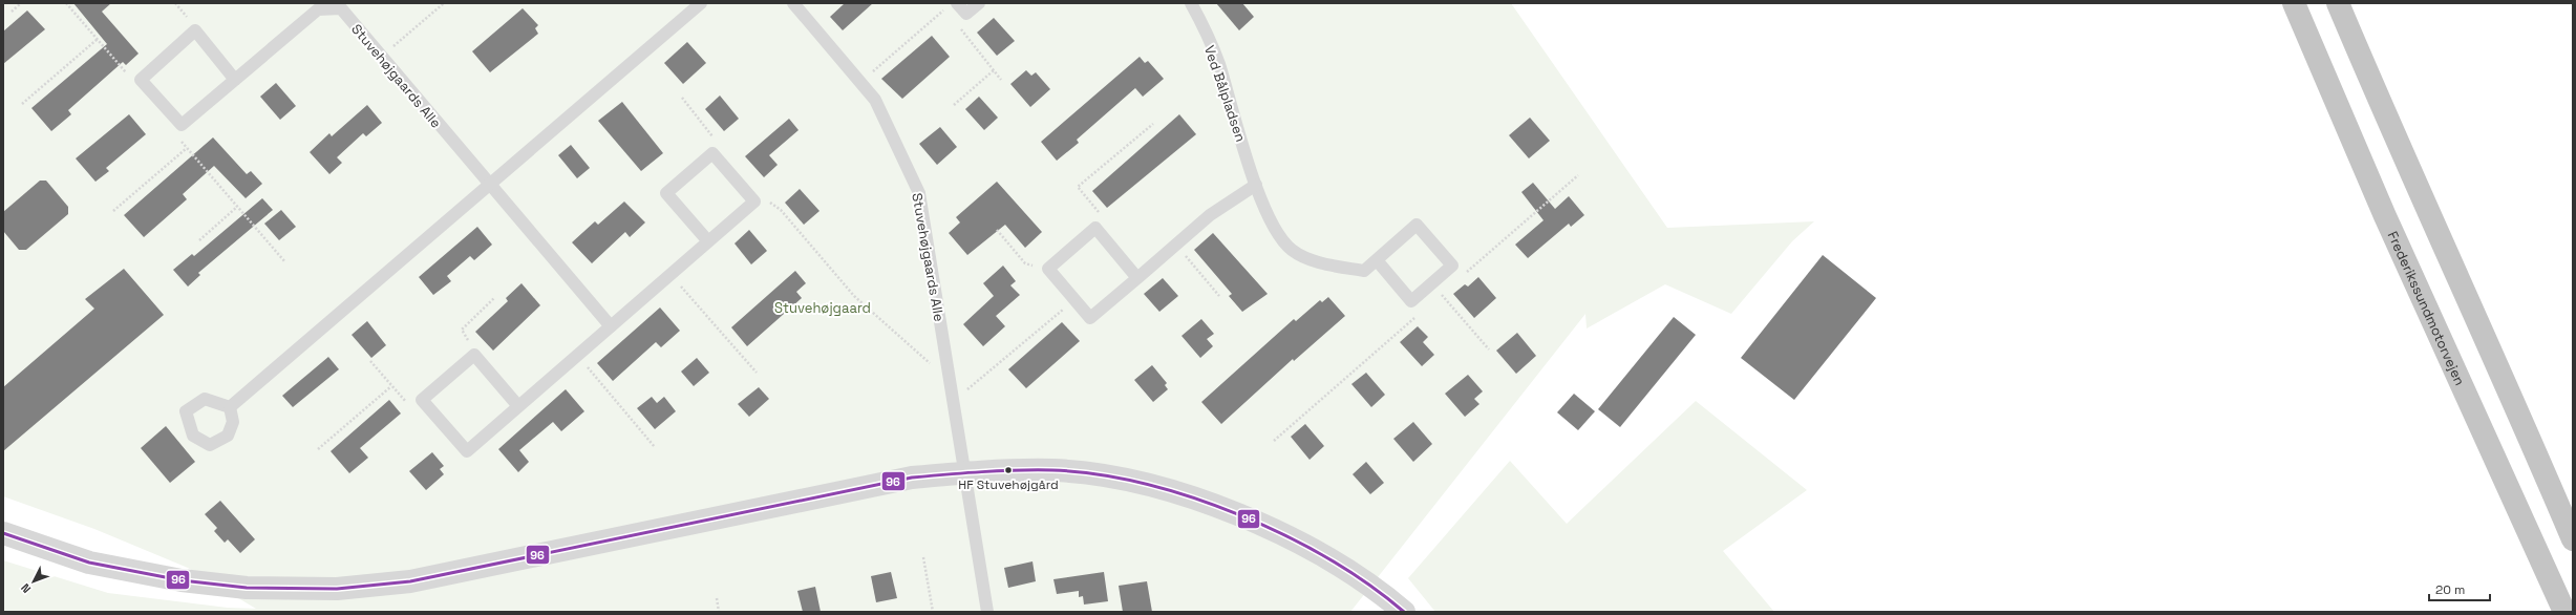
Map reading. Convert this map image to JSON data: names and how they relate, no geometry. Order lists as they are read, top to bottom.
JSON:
{
  "streets": {
    "highway": ["Frederikssundmotorvejen"],
    "lane": ["Stuvehøjgaards Alle", "Ved Bålpladsen"]
  },
  "parks": ["Stuvehøjgaard"],
  "places": ["HF Stuvehøjgård"],
  "lines": ["transit line 96"],
  "scale_bar": "20 m",
  "north": "bottom left"
}
